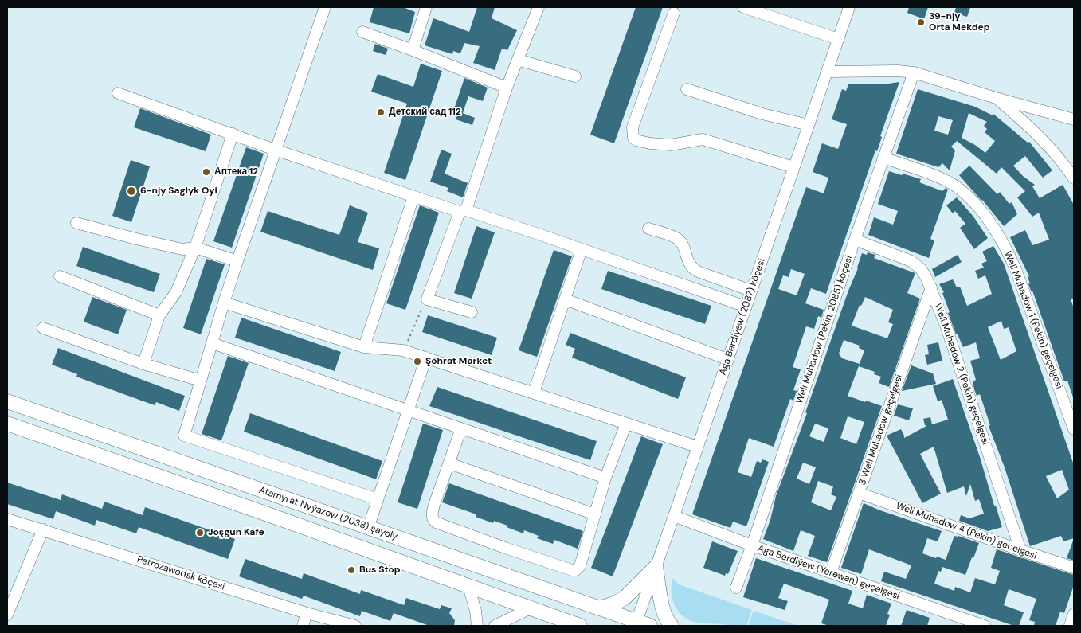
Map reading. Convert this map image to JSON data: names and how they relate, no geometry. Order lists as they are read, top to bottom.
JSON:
{
  "streets": {
    "main road": ["Atamyrat Nyýazow (2038) şaýoly"],
    "street": [
      "Aga Berdiýew (2087) köçesi",
      "Weli Muhadow 1 (Pekin) geçelgesi",
      "Weli Muhadow (Pekin, 2085) köçesi",
      "Weli Muhadow 2 (Pekin) geçelgesi",
      "3 Weli Muhadow geçelgesi",
      "Weli Muhadow 4 (Pekin) gecelgesi",
      "Aga Berdiýew (Ýerewan) geçelgesi",
      "Petrozawodsk köçesi"
    ]
  },
  "crossings": [
    ["Aga Berdiýew (2087) köçesi", "Atamyrat Nyýazow (2038) şaýoly"],
    ["Aga Berdiýew (2087) köçesi", "Aga Berdiýew (Ýerewan) geçelgesi"],
    ["Weli Muhadow 1 (Pekin) geçelgesi", "Weli Muhadow (Pekin, 2085) köçesi"],
    ["Weli Muhadow (Pekin, 2085) köçesi", "Weli Muhadow 2 (Pekin) geçelgesi"],
    ["Weli Muhadow (Pekin, 2085) köçesi", "Aga Berdiýew (Ýerewan) geçelgesi"],
    ["Weli Muhadow 2 (Pekin) geçelgesi", "3 Weli Muhadow geçelgesi"],
    ["Weli Muhadow 2 (Pekin) geçelgesi", "Weli Muhadow 4 (Pekin) gecelgesi"],
    ["3 Weli Muhadow geçelgesi", "Weli Muhadow 4 (Pekin) gecelgesi"],
    ["3 Weli Muhadow geçelgesi", "Aga Berdiýew (Ýerewan) geçelgesi"]
  ],
  "places": [
    "39-njy Orta Mekdep",
    "Детский сад 112",
    "Аптека 12",
    "6-njy Saglyk Oyi",
    "Şöhrat Market",
    "Joşgun Kafe",
    "Bus Stop"
  ]
}
